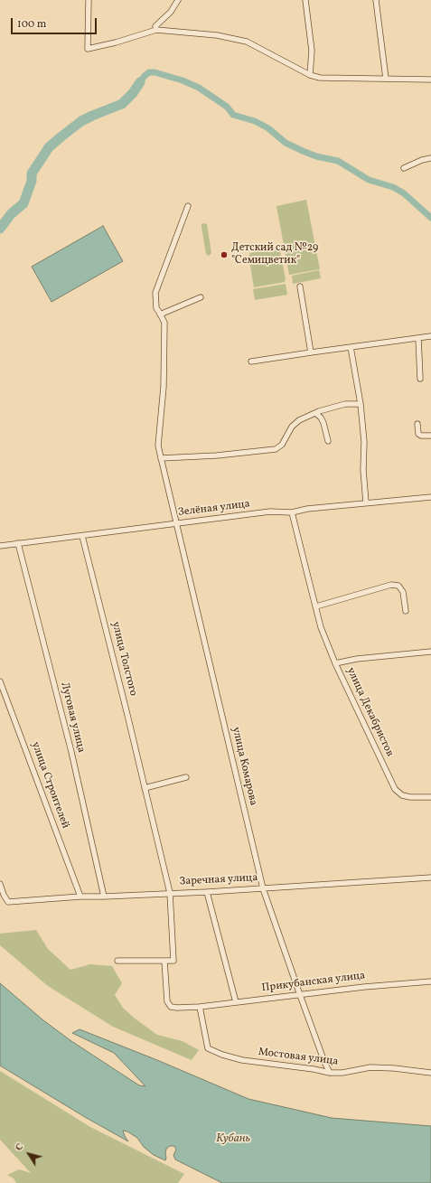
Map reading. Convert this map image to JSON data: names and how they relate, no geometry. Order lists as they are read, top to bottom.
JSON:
{
  "streets": {
    "street": [
      "Зелёная улица",
      "улица Толстого",
      "улица Декабристов",
      "Луговая улица",
      "улица Комарова",
      "улица Строителей",
      "Заречная улица",
      "Прикубанская улица",
      "Мостовая улица"
    ]
  },
  "crossings": [
    ["Зелёная улица", "улица Толстого"],
    ["Зелёная улица", "улица Декабристов"],
    ["Зелёная улица", "Луговая улица"],
    ["Зелёная улица", "улица Комарова"],
    ["улица Толстого", "Заречная улица"],
    ["улица Толстого", "Прикубанская улица"],
    ["Луговая улица", "Заречная улица"],
    ["улица Комарова", "Заречная улица"],
    ["улица Комарова", "Прикубанская улица"],
    ["улица Комарова", "Мостовая улица"],
    ["улица Строителей", "Заречная улица"],
    ["Прикубанская улица", "Мостовая улица"]
  ],
  "water": ["Кубань"],
  "places": ["Детский сад №29 \"Семицветик\""],
  "scale_bar": "100 m",
  "north": "top left"
}
